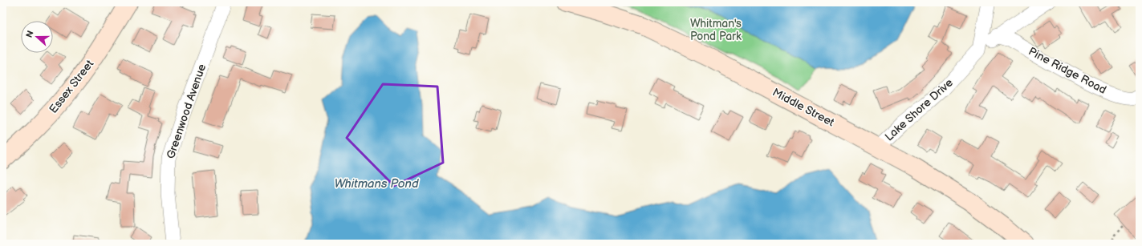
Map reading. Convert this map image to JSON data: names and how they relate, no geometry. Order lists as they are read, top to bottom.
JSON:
{
  "streets": {
    "main road": ["Essex Street", "Middle Street"],
    "street": ["Pine Ridge Road", "Lake Shore Drive", "Greenwood Avenue"]
  },
  "crossings": [
    ["Pine Ridge Road", "Lake Shore Drive"],
    ["Middle Street", "Lake Shore Drive"]
  ],
  "water": ["Whitmans Pond"],
  "parks": ["Whitman's Pond Park"],
  "north": "left"
}
